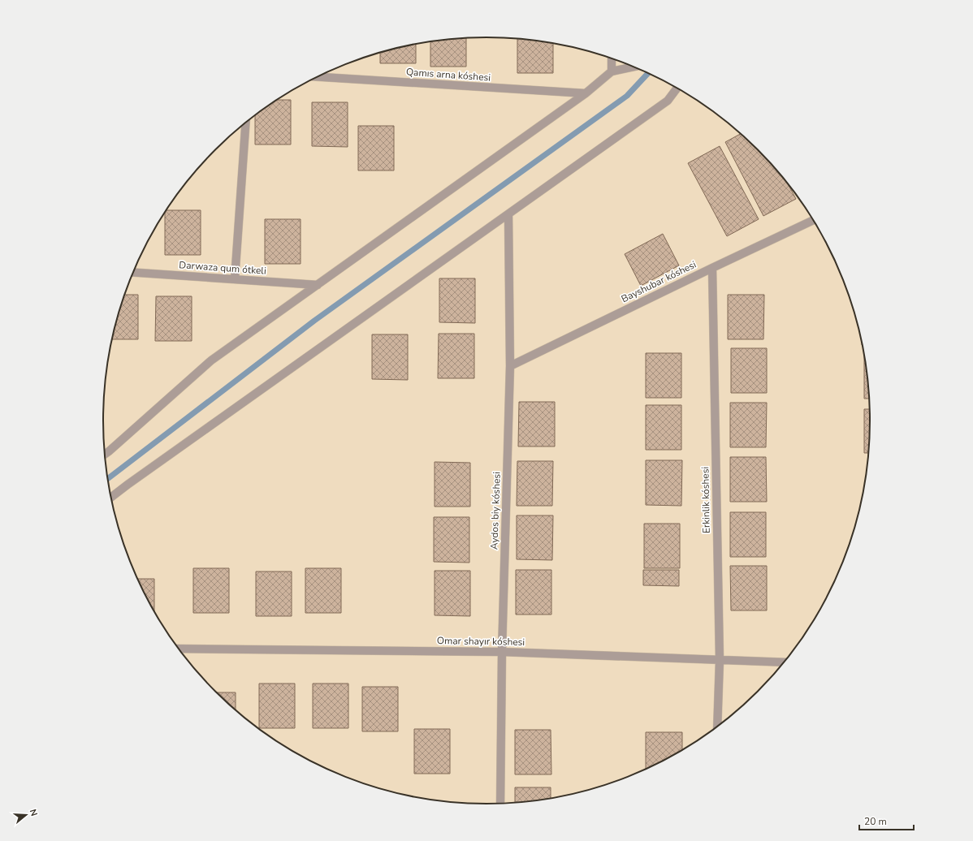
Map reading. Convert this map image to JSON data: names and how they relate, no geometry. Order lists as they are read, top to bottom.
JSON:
{
  "streets": {
    "street": [
      "Qamıs arna kóshesi",
      "Darwaza qum ótkeli",
      "Bayshubar kóshesi",
      "Erkinlik kóshesi",
      "Aydos biy kóshesi",
      "Omar shayır kóshesi"
    ]
  },
  "crossings": [
    ["Bayshubar kóshesi", "Erkinlik kóshesi"],
    ["Bayshubar kóshesi", "Aydos biy kóshesi"],
    ["Erkinlik kóshesi", "Omar shayır kóshesi"],
    ["Aydos biy kóshesi", "Omar shayır kóshesi"]
  ],
  "scale_bar": "20 m",
  "north": "right"
}
